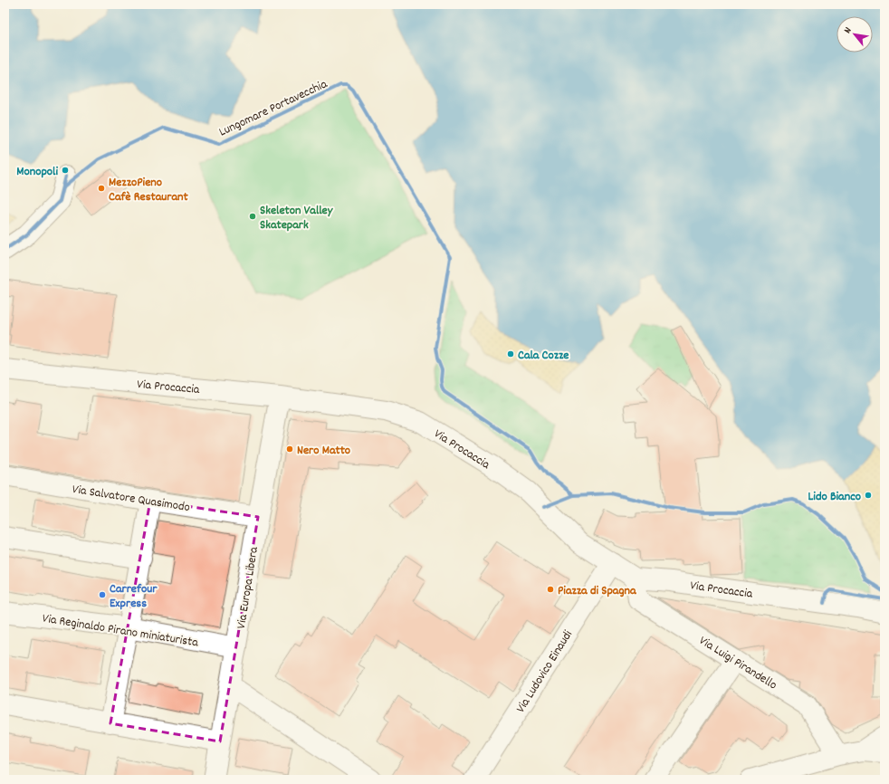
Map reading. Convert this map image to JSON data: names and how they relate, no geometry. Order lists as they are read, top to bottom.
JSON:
{
  "streets": {
    "street": [
      "Via Procaccia",
      "Via Salvatore Quasimodo",
      "Via Europa Libera",
      "Via Reginaldo Pirano miniaturista",
      "Via Luigi Pirandello",
      "Via Ludovico Einaudi"
    ],
    "cycle path": ["Lungomare Portavecchia"]
  },
  "crossings": [
    ["Via Procaccia", "Via Europa Libera"],
    ["Via Procaccia", "Via Luigi Pirandello"],
    ["Via Procaccia", "Via Ludovico Einaudi"],
    ["Via Salvatore Quasimodo", "Via Europa Libera"],
    ["Via Europa Libera", "Via Reginaldo Pirano miniaturista"]
  ],
  "places": [
    "Monopoli",
    "MezzoPieno Cafè Restaurant",
    "Skeleton Valley Skatepark",
    "Cala Cozze",
    "Nero Matto",
    "Lido Bianco",
    "Piazza di Spagna",
    "Carrefour Express"
  ],
  "north": "top left"
}
